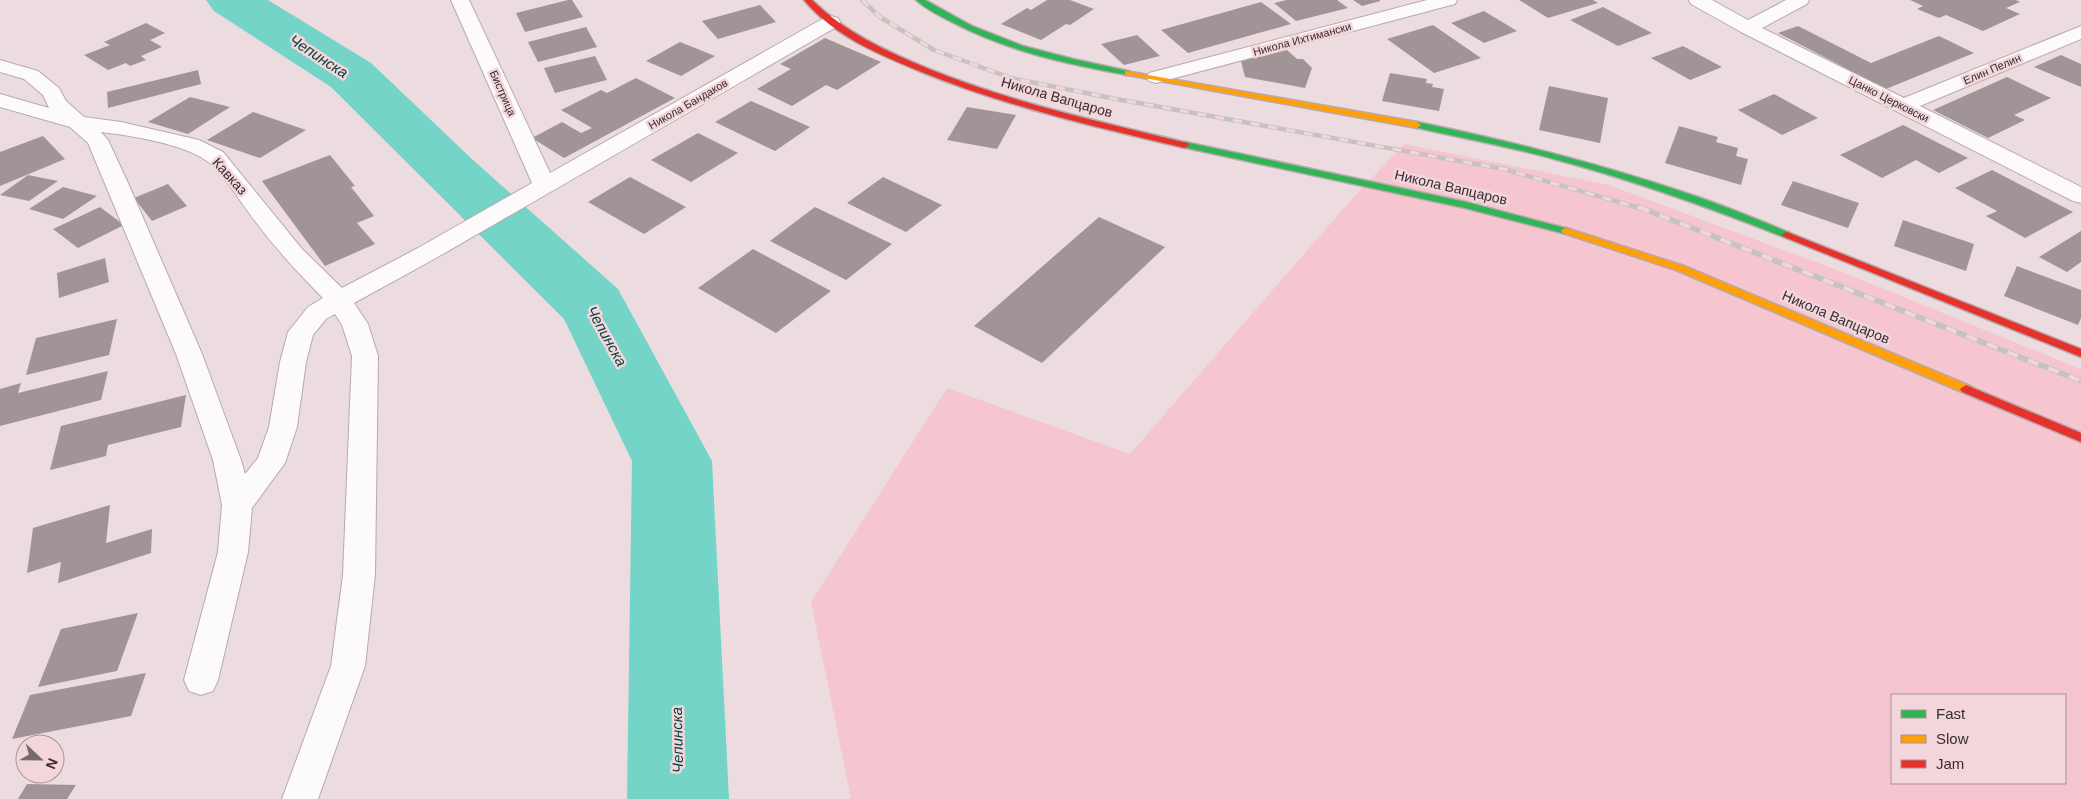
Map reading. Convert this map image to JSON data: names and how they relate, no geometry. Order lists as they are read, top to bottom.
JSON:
{
  "streets": {
    "street": [
      "Никола Ихтимански",
      "Елин Пелин",
      "Бистрица",
      "Никола Вапцаров",
      "Цанко Церковски",
      "Никола Бандаков",
      "Кавказ"
    ]
  },
  "crossings": [
    ["Елин Пелин", "Цанко Церковски"],
    ["Бистрица", "Никола Бандаков"],
    ["Никола Вапцаров", "Никола Бандаков"],
    ["Никола Бандаков", "Кавказ"]
  ],
  "water": ["Чепинска"],
  "legend": ["Fast", "Slow", "Jam"],
  "north": "right"
}
